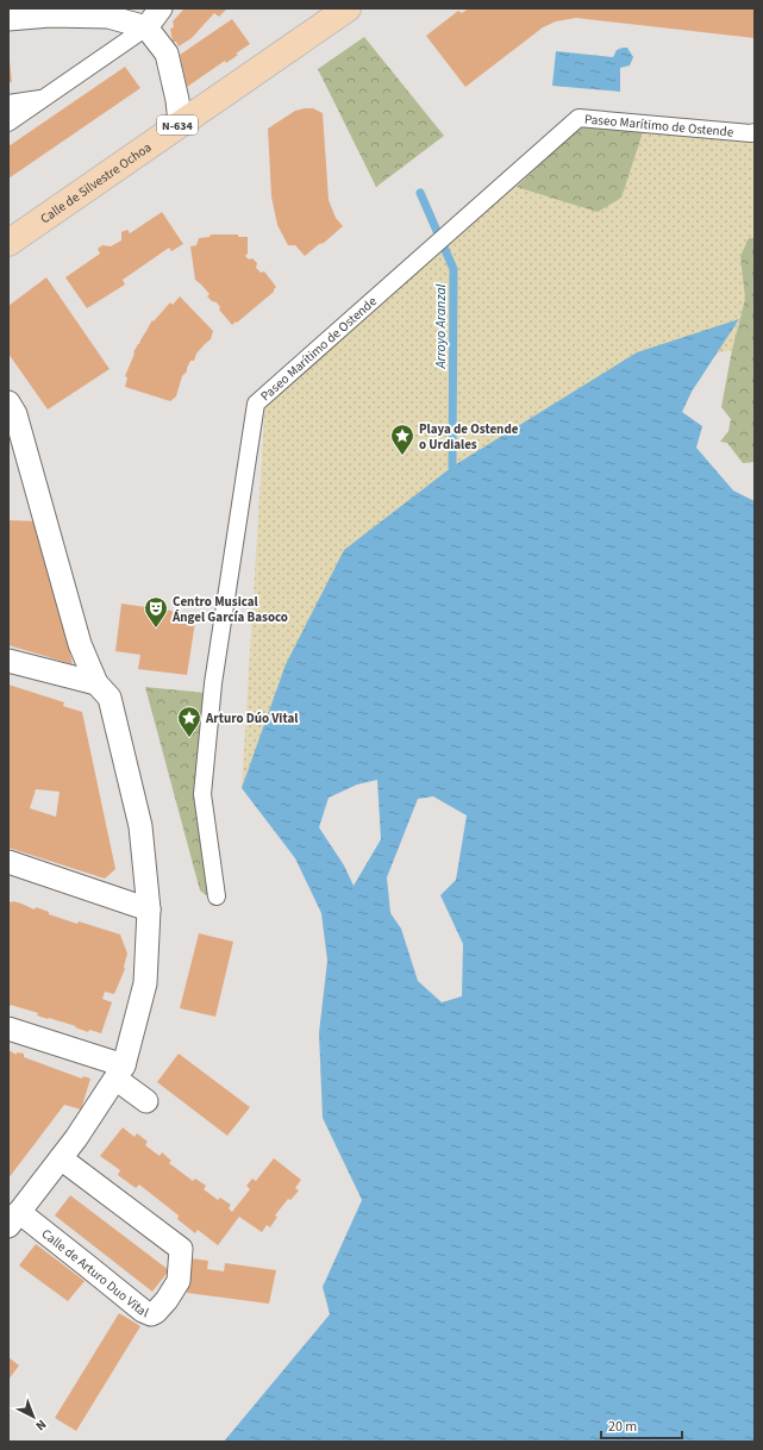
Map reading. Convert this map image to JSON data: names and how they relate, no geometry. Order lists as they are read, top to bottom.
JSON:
{
  "streets": {
    "highway": ["N-634", "Calle de Silvestre Ochoa"],
    "street": ["Paseo Marítimo de Ostende", "Calle de Arturo Duo Vital"]
  },
  "water": ["Arroyo Aranzal"],
  "places": {
    "place": ["Playa de Ostende o Urdiales", "Arturo Dúo Vital"],
    "theatre": ["Centro Musical Ángel García Basoco"]
  },
  "scale_bar": "20 m",
  "north": "bottom right"
}
